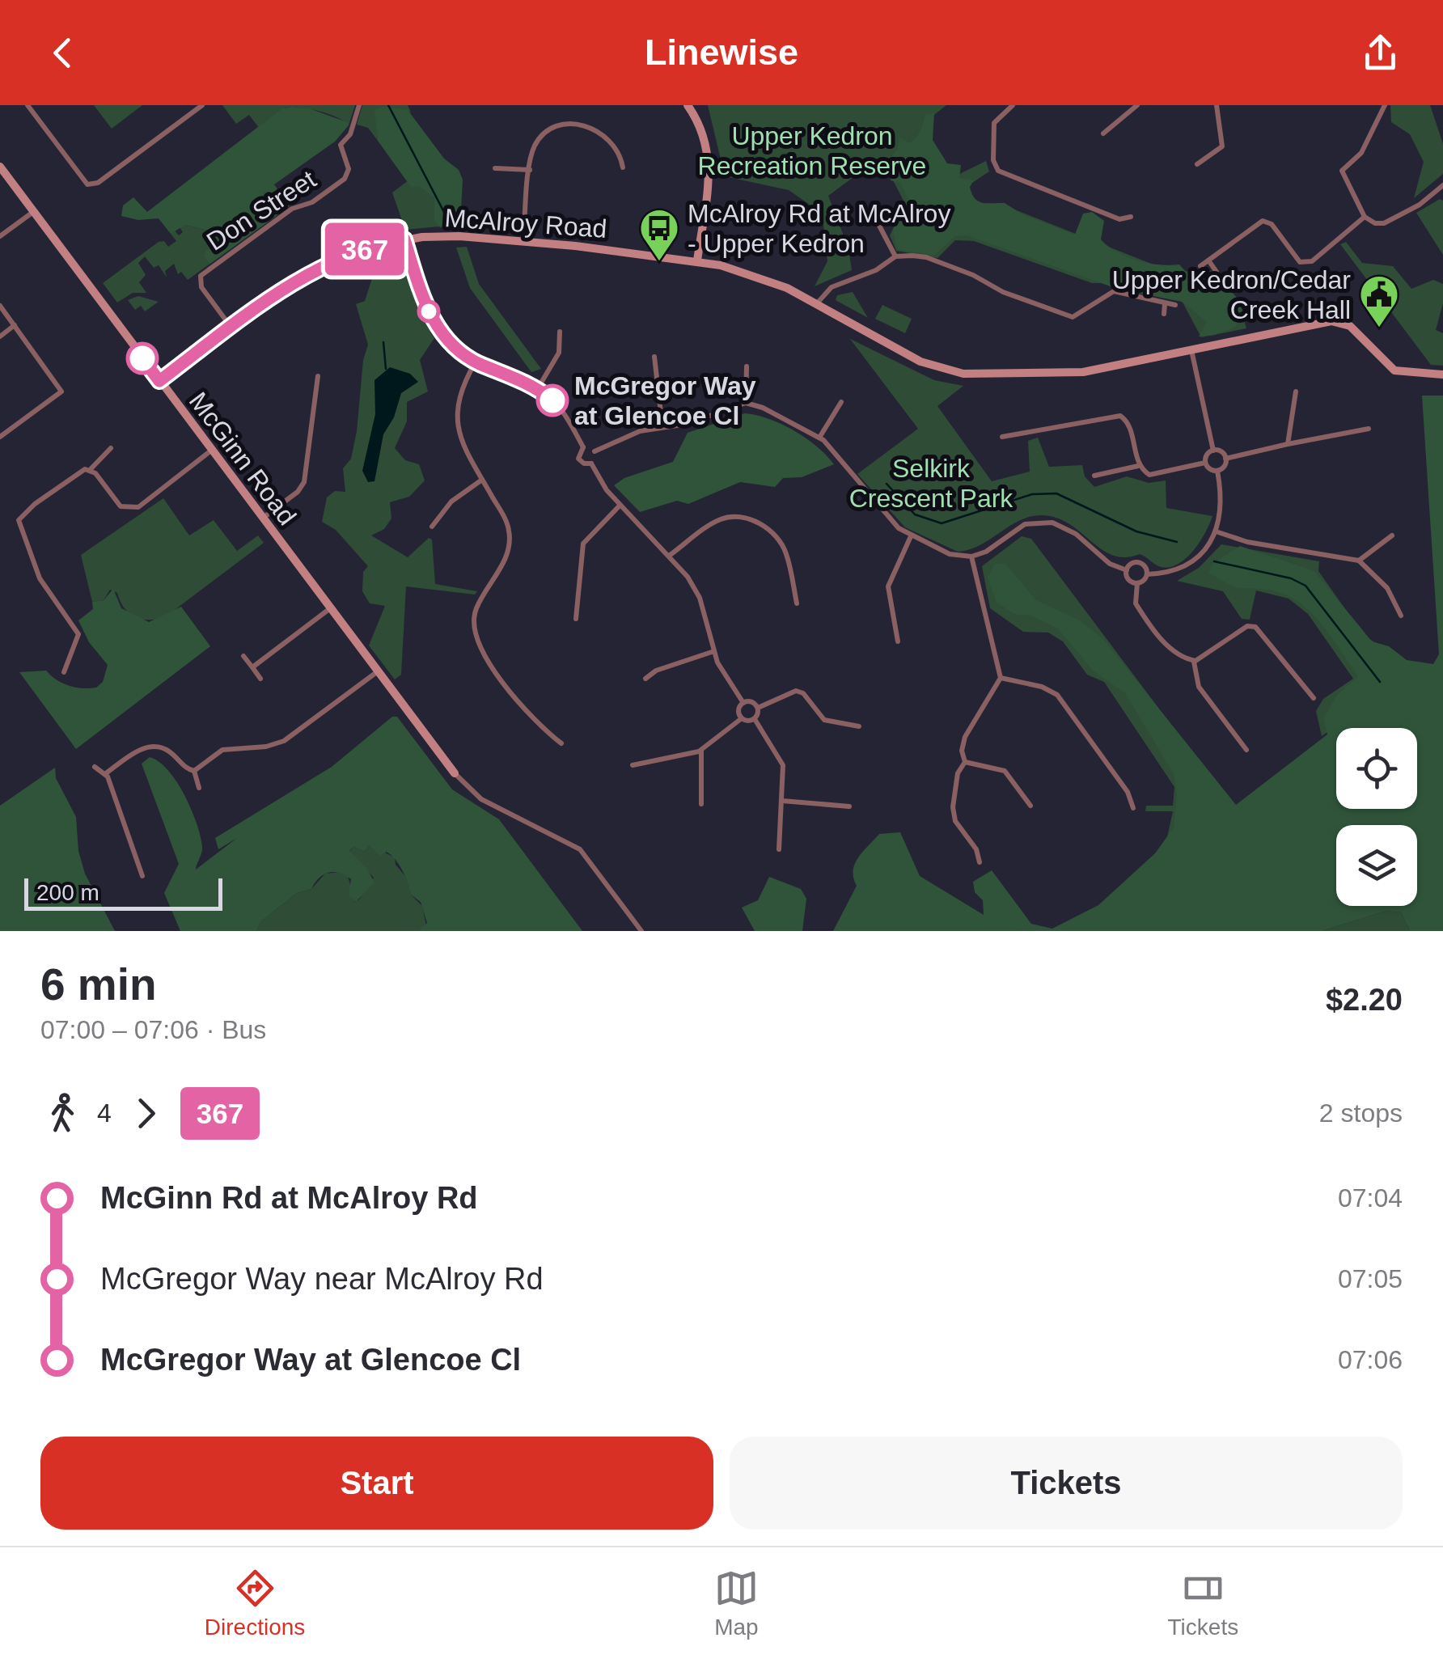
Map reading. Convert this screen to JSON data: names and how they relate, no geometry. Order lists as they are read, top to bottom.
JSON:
{
  "streets": {
    "street": ["Don Street", "McAlroy Road", "McGinn Road"]
  },
  "crossings": [
    ["Don Street", "McAlroy Road"],
    ["McAlroy Road", "McGinn Road"]
  ],
  "parks": ["Upper Kedron Recreation Reserve", "Selkirk Crescent Park"],
  "places": {
    "bus stop": ["McAlroy Rd at McAlroy - Upper Kedron"],
    "public building": ["Upper Kedron/Cedar Creek Hall"],
    "other": ["McGregor Way at Glencoe Cl"]
  },
  "lines": ["bus line 367"],
  "scale_bar": "200 m",
  "page": {
    "header": "Linewise",
    "on_map": "367",
    "scale": "200 m",
    "heading": ["6 min", "07:00 – 07:06 · Bus", "$2.20"],
    "legs": ["4", "367", "2 stops"],
    "list": [
      {
        "name": "McGinn Rd at McAlroy Rd",
        "value": "07:04"
      },
      {
        "name": "McGregor Way near McAlroy Rd",
        "value": "07:05"
      },
      {
        "name": "McGregor Way at Glencoe Cl",
        "value": "07:06"
      }
    ],
    "buttons": ["Start", "Tickets"],
    "tabs": ["Directions", "Map", "Tickets"]
  }
}
